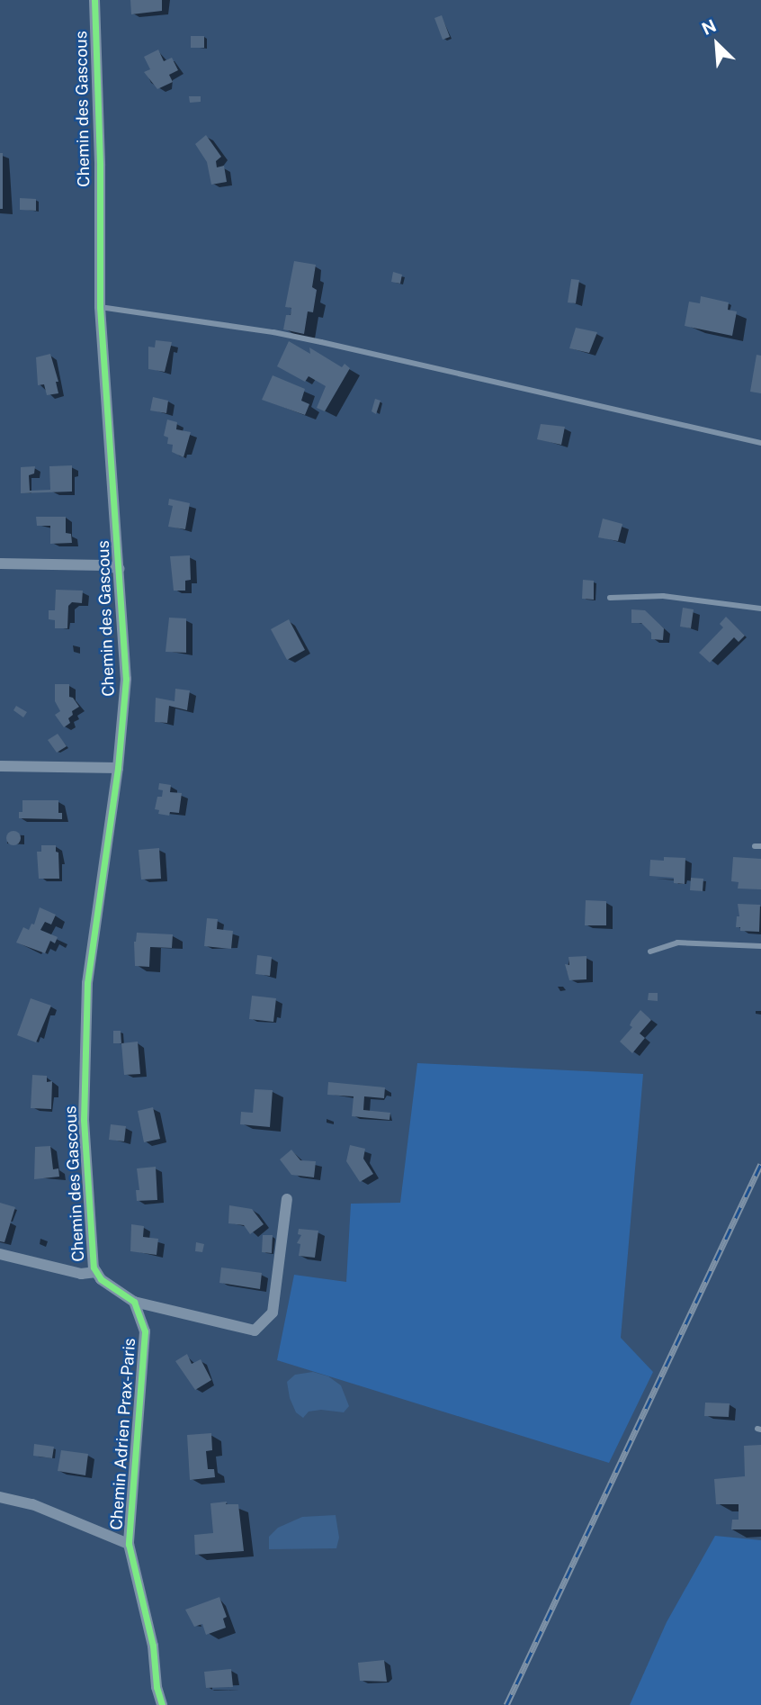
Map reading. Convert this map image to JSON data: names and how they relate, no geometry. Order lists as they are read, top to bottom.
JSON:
{
  "streets": {
    "street": ["Chemin des Gascous", "Chemin Adrien Prax-Paris"]
  },
  "north": "top left"
}
